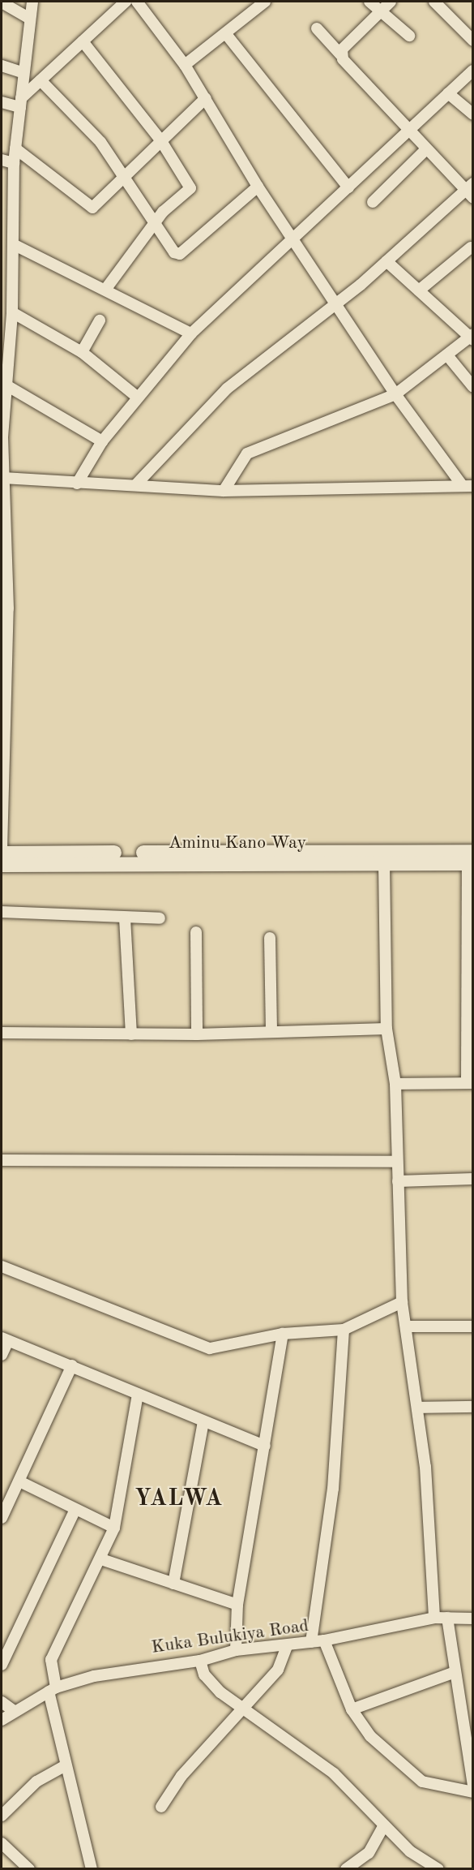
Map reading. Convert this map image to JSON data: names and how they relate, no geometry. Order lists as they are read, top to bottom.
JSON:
{
  "streets": {
    "main road": ["Aminu Kano Way"],
    "street": ["Kuka Bulukiya Road"]
  },
  "districts": ["YALWA"]
}
